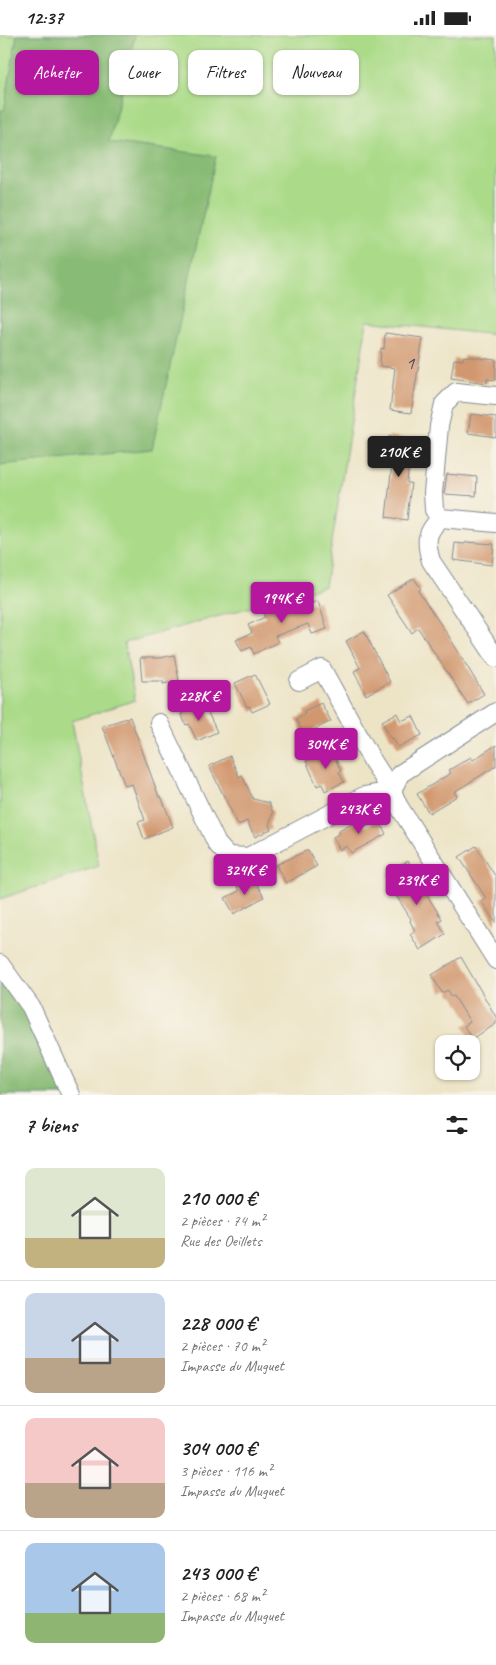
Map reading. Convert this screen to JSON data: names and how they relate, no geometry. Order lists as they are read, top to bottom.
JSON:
{
  "house_numbers": ["1"],
  "page": {
    "status": "12:37",
    "chip": [
      "Acheter",
      "Louer",
      "Filtres",
      "Nouveau"
    ],
    "price": [
      "210K €",
      "194K €",
      "228K €",
      "304K €",
      "243K €",
      "324K €",
      "239K €"
    ],
    "heading": "7 biens",
    "list": [
      {
        "name": "210 000 €",
        "note": "2 pièces · 74 m² · Rue des Oeillets"
      },
      {
        "name": "228 000 €",
        "note": "2 pièces · 70 m² · Impasse du Muguet"
      },
      {
        "name": "304 000 €",
        "note": "3 pièces · 116 m² · Impasse du Muguet"
      },
      {
        "name": "243 000 €",
        "note": "2 pièces · 68 m² · Impasse du Muguet"
      }
    ]
  }
}
